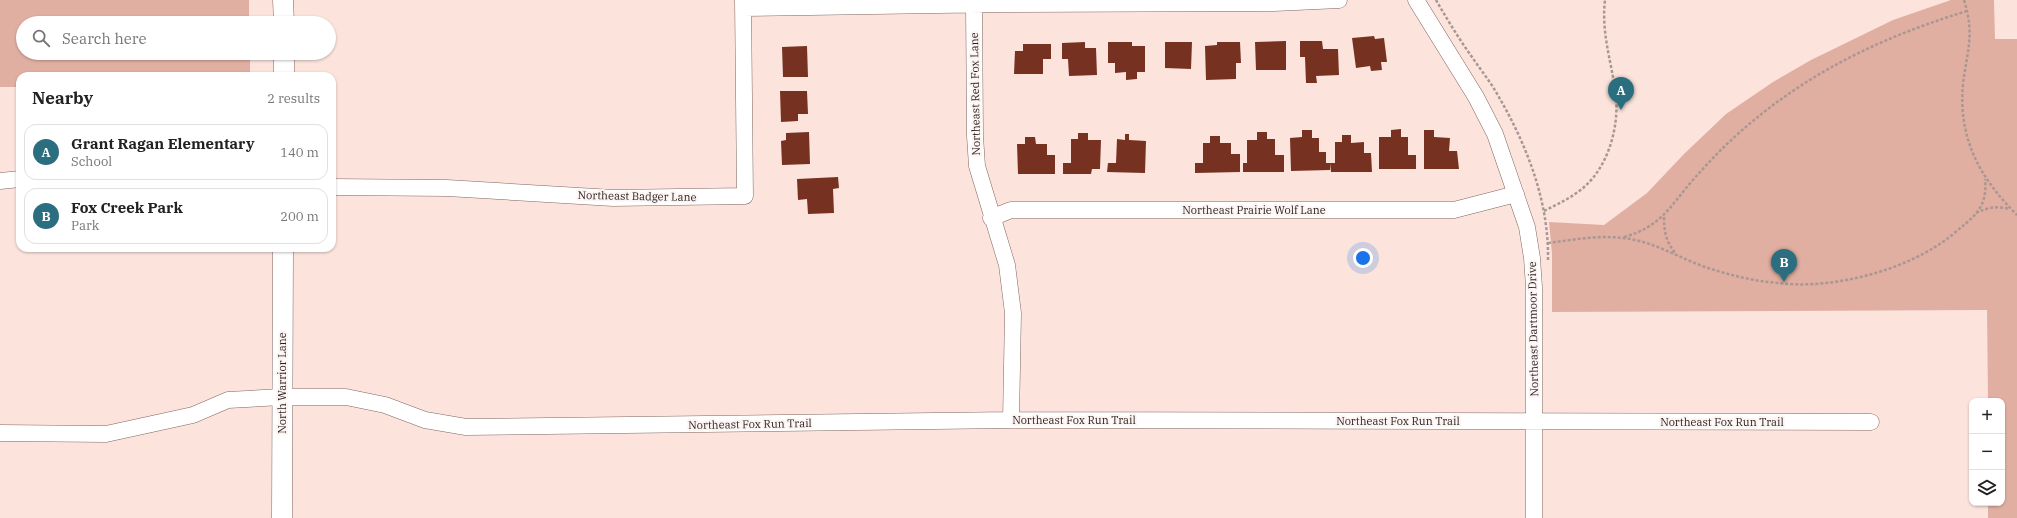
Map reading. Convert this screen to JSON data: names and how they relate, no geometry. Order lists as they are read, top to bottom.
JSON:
{
  "streets": {
    "street": [
      "Northeast Red Fox Lane",
      "Northeast Badger Lane",
      "Northeast Prairie Wolf Lane",
      "Northeast Dartmoor Drive",
      "North Warrior Lane",
      "Northeast Fox Run Trail"
    ]
  },
  "crossings": [
    ["Northeast Red Fox Lane", "Northeast Prairie Wolf Lane"],
    ["Northeast Red Fox Lane", "Northeast Fox Run Trail"],
    ["Northeast Prairie Wolf Lane", "Northeast Dartmoor Drive"],
    ["Northeast Dartmoor Drive", "Northeast Fox Run Trail"],
    ["North Warrior Lane", "Northeast Fox Run Trail"]
  ],
  "page": {
    "search": "Search here",
    "heading": ["Nearby", "2 results"],
    "pins": ["A", "B"],
    "list": [
      {
        "mark": "A",
        "name": "Grant Ragan Elementary",
        "note": "School",
        "value": "140 m"
      },
      {
        "mark": "B",
        "name": "Fox Creek Park",
        "note": "Park",
        "value": "200 m"
      }
    ],
    "map_buttons": ["+", "−"]
  }
}
